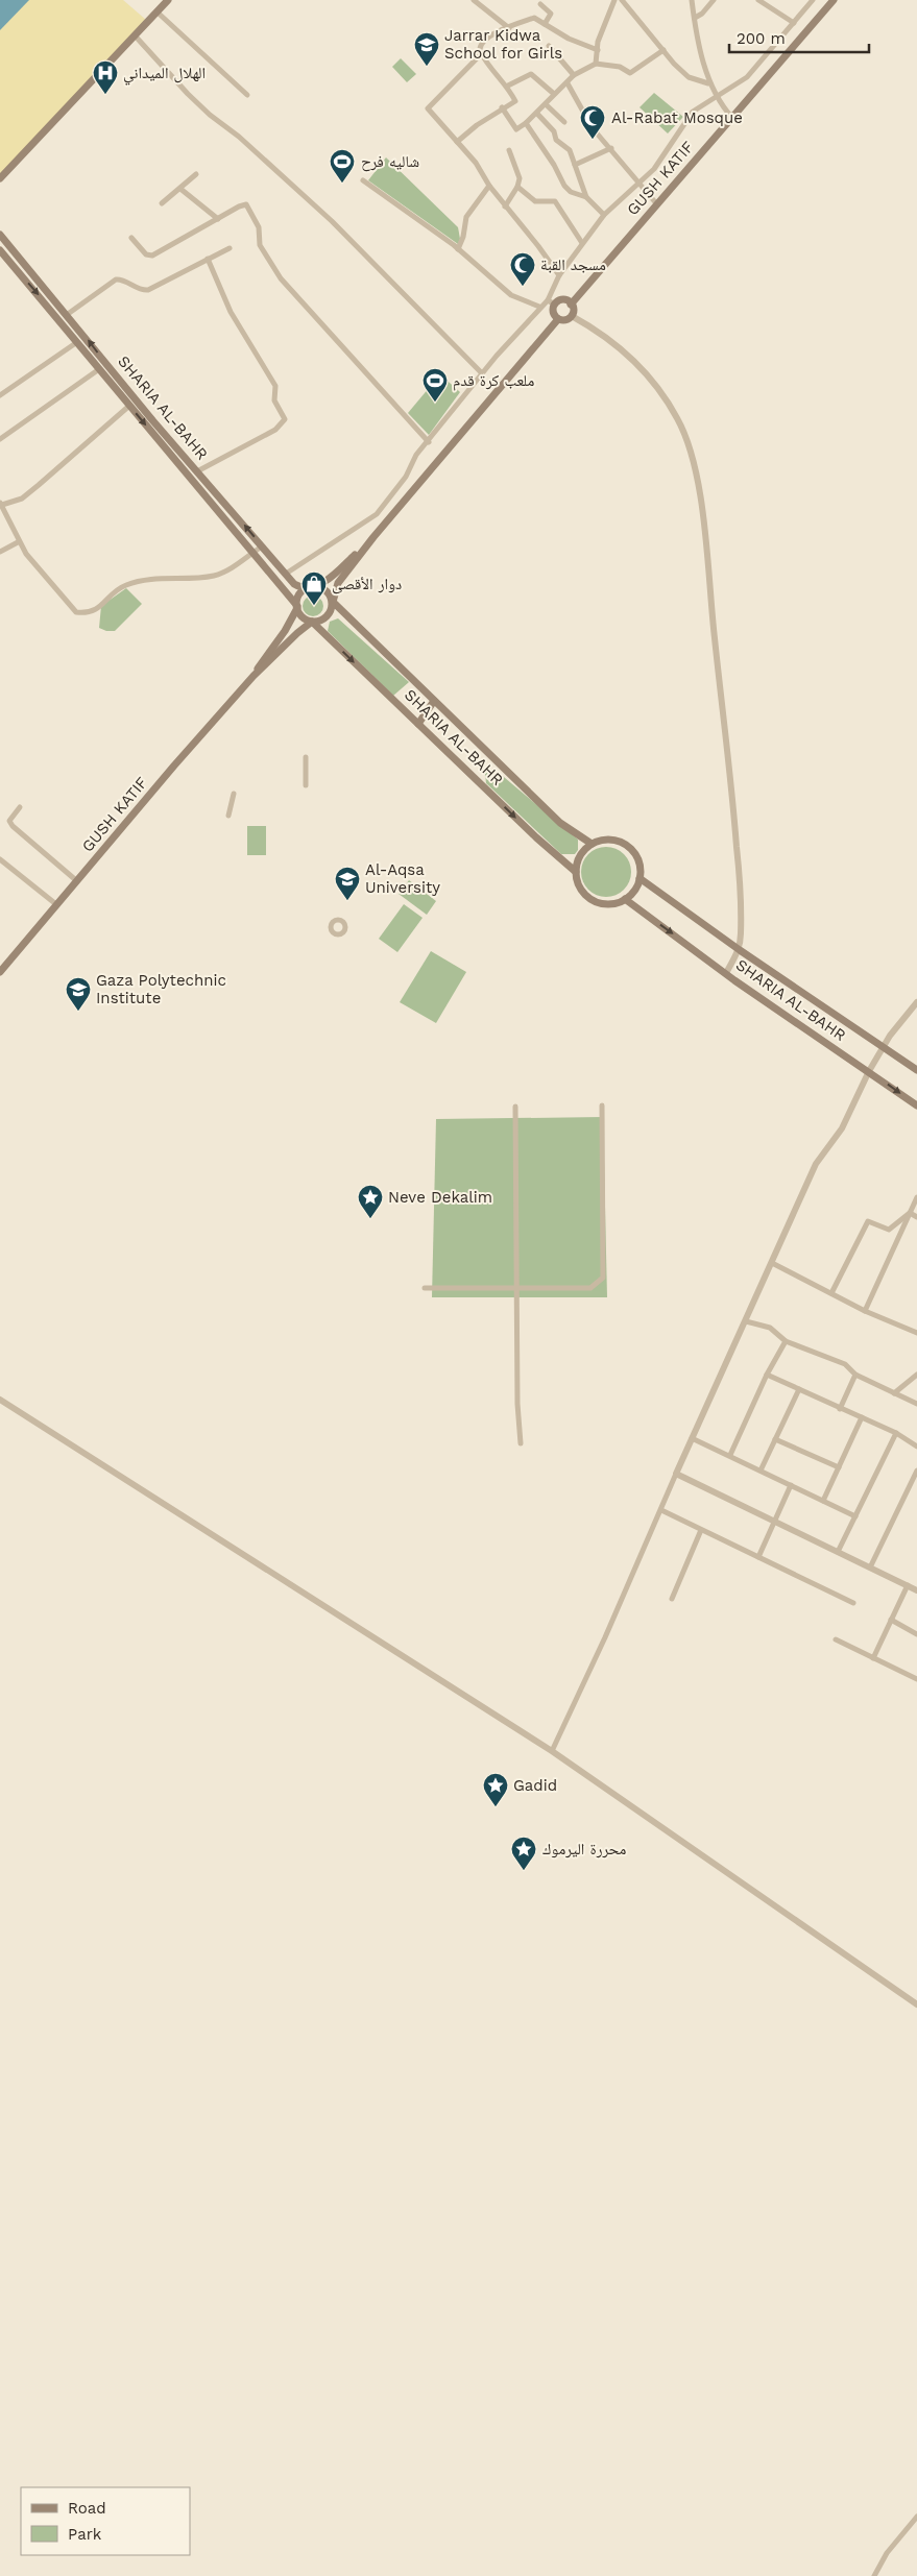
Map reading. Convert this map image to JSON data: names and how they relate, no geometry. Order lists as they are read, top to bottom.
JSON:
{
  "streets": {
    "main road": ["GUSH KATIF", "SHARIA AL-BAHR"]
  },
  "crossings": [
    ["GUSH KATIF", "SHARIA AL-BAHR"]
  ],
  "places": {
    "school or university": ["Jarrar Kidwa School for Girls", "Al-Aqsa University", "Gaza Polytechnic Institute"],
    "hospital": ["الهلال الميداني"],
    "mosque": ["Al-Rabat Mosque", "مسجد القبة"],
    "sports": ["شاليه فرح", "ملعب كرة قدم"],
    "shop": ["دوار الأقصى"],
    "place": ["Neve Dekalim", "Gadid", "محررة اليرموك"]
  },
  "legend": ["Road", "Park"],
  "scale_bar": "200 m"
}
